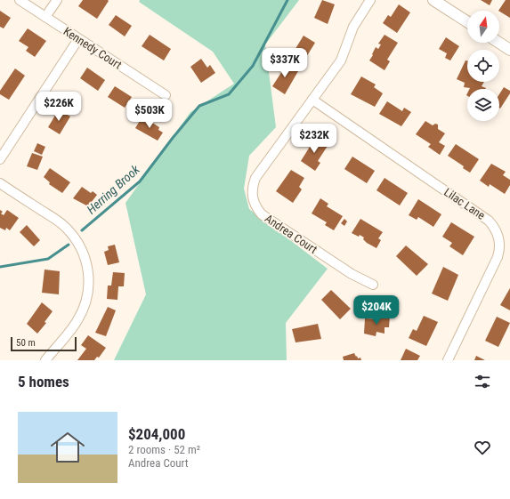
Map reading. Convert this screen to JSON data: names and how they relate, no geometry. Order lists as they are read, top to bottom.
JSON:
{
  "streets": {
    "street": ["Kennedy Court", "Lilac Lane", "Andrea Court"]
  },
  "crossings": [
    ["Lilac Lane", "Andrea Court"]
  ],
  "water": ["Herring Brook"],
  "scale_bar": "50 m",
  "north": "top",
  "page": {
    "price": [
      "$337K",
      "$226K",
      "$503K",
      "$232K",
      "$204K"
    ],
    "scale": "50 m",
    "heading": "5 homes",
    "list": [
      {
        "name": "$204,000",
        "note": "2 rooms · 52 m² · Andrea Court"
      }
    ]
  }
}
